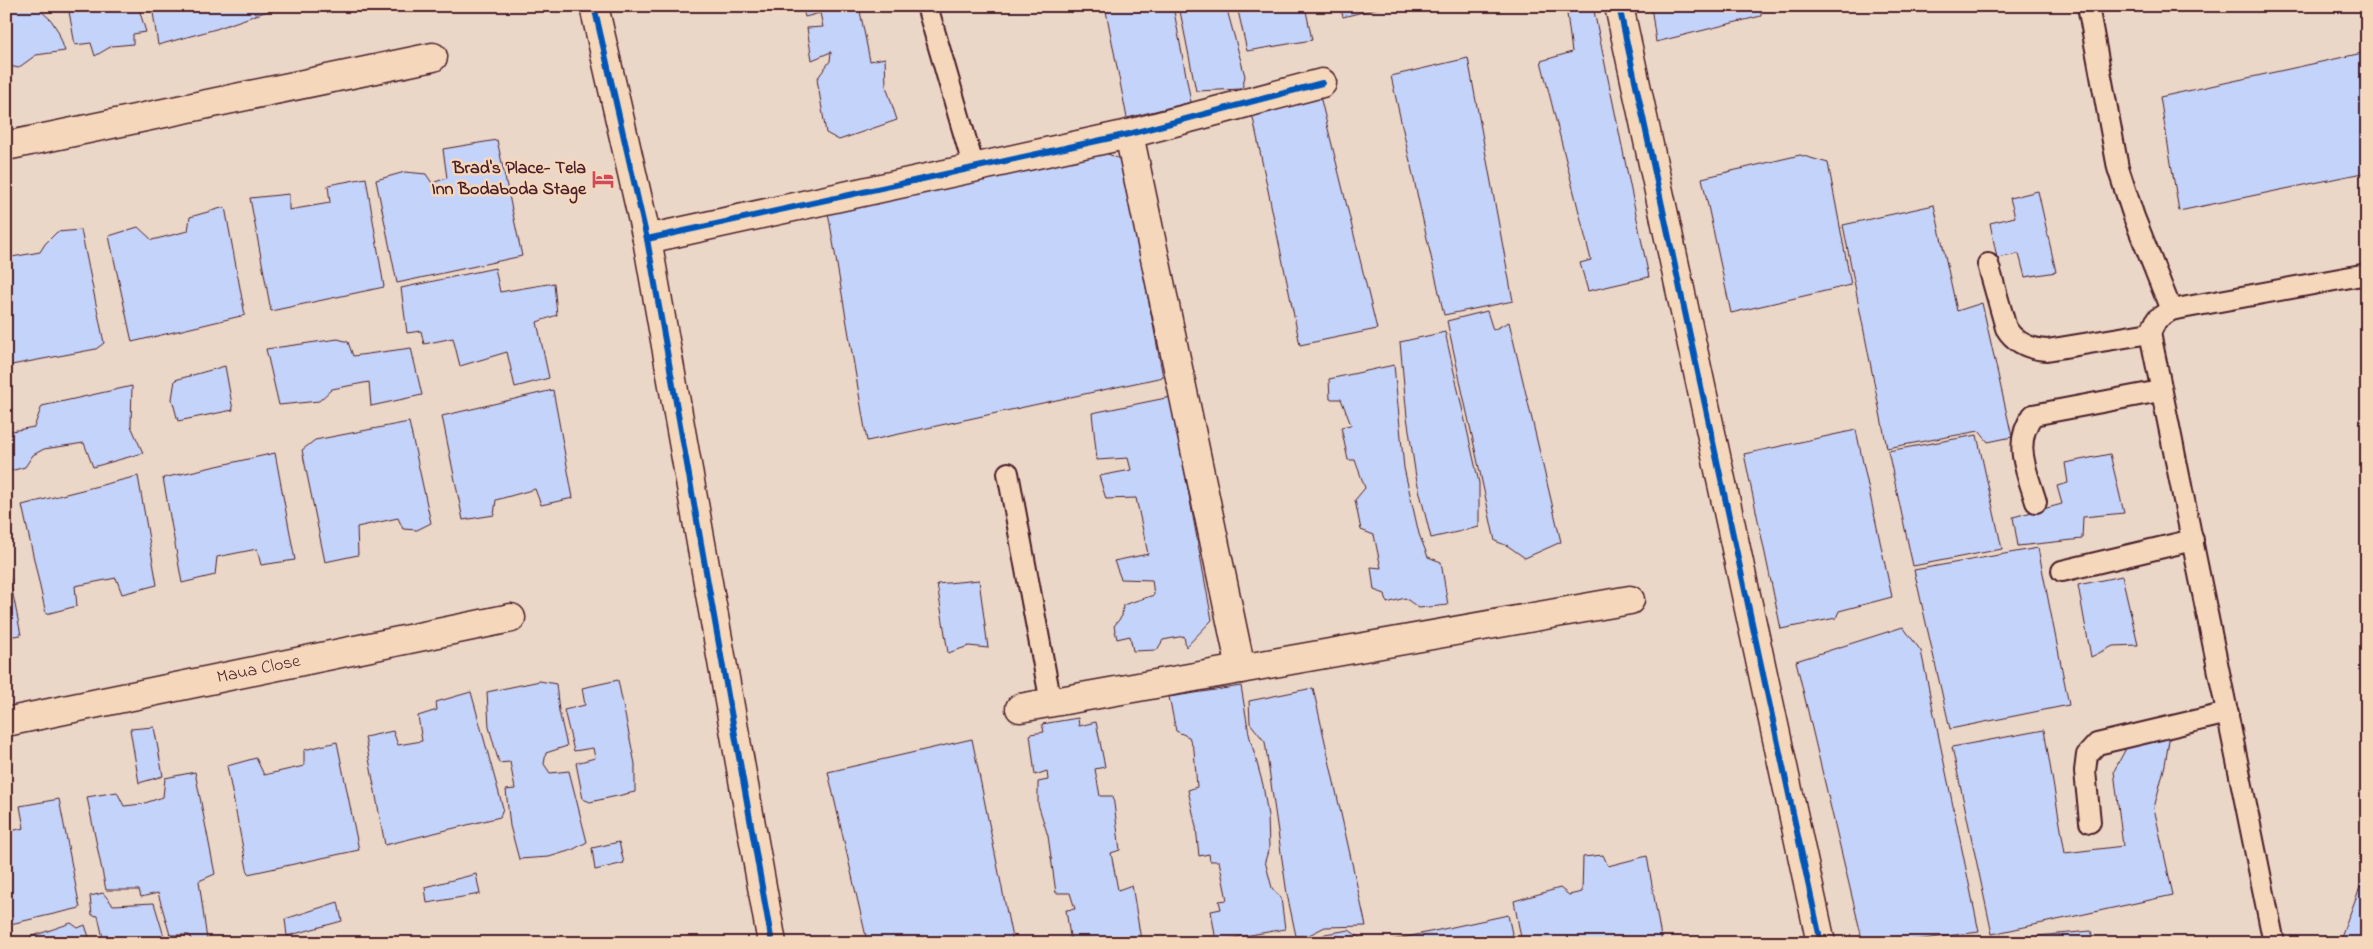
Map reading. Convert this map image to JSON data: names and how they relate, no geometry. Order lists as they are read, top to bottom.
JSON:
{
  "streets": {
    "street": ["Maua Close"]
  },
  "places": {
    "hotel": ["Brad's Place- Tela Inn Bodaboda Stage"]
  }
}
